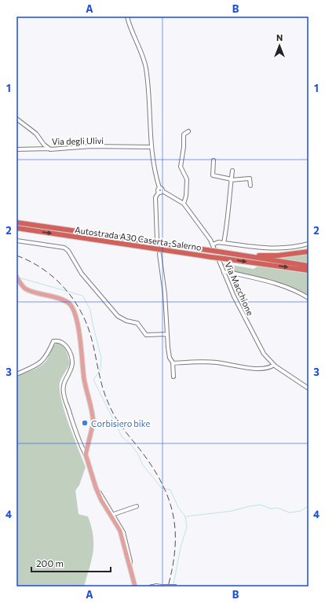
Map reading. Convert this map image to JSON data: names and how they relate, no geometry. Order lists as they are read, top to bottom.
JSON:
{
  "streets": {
    "highway": ["Autostrada A30 Caserta-Salerno"],
    "street": ["Via degli Ulivi", "Via Macchione"]
  },
  "places": ["Corbisiero bike"],
  "scale_bar": "200 m",
  "north": "top",
  "grid": {
    "columns": ["A", "B"],
    "rows": [
      "1",
      "2",
      "3",
      "4"
    ]
  }
}
